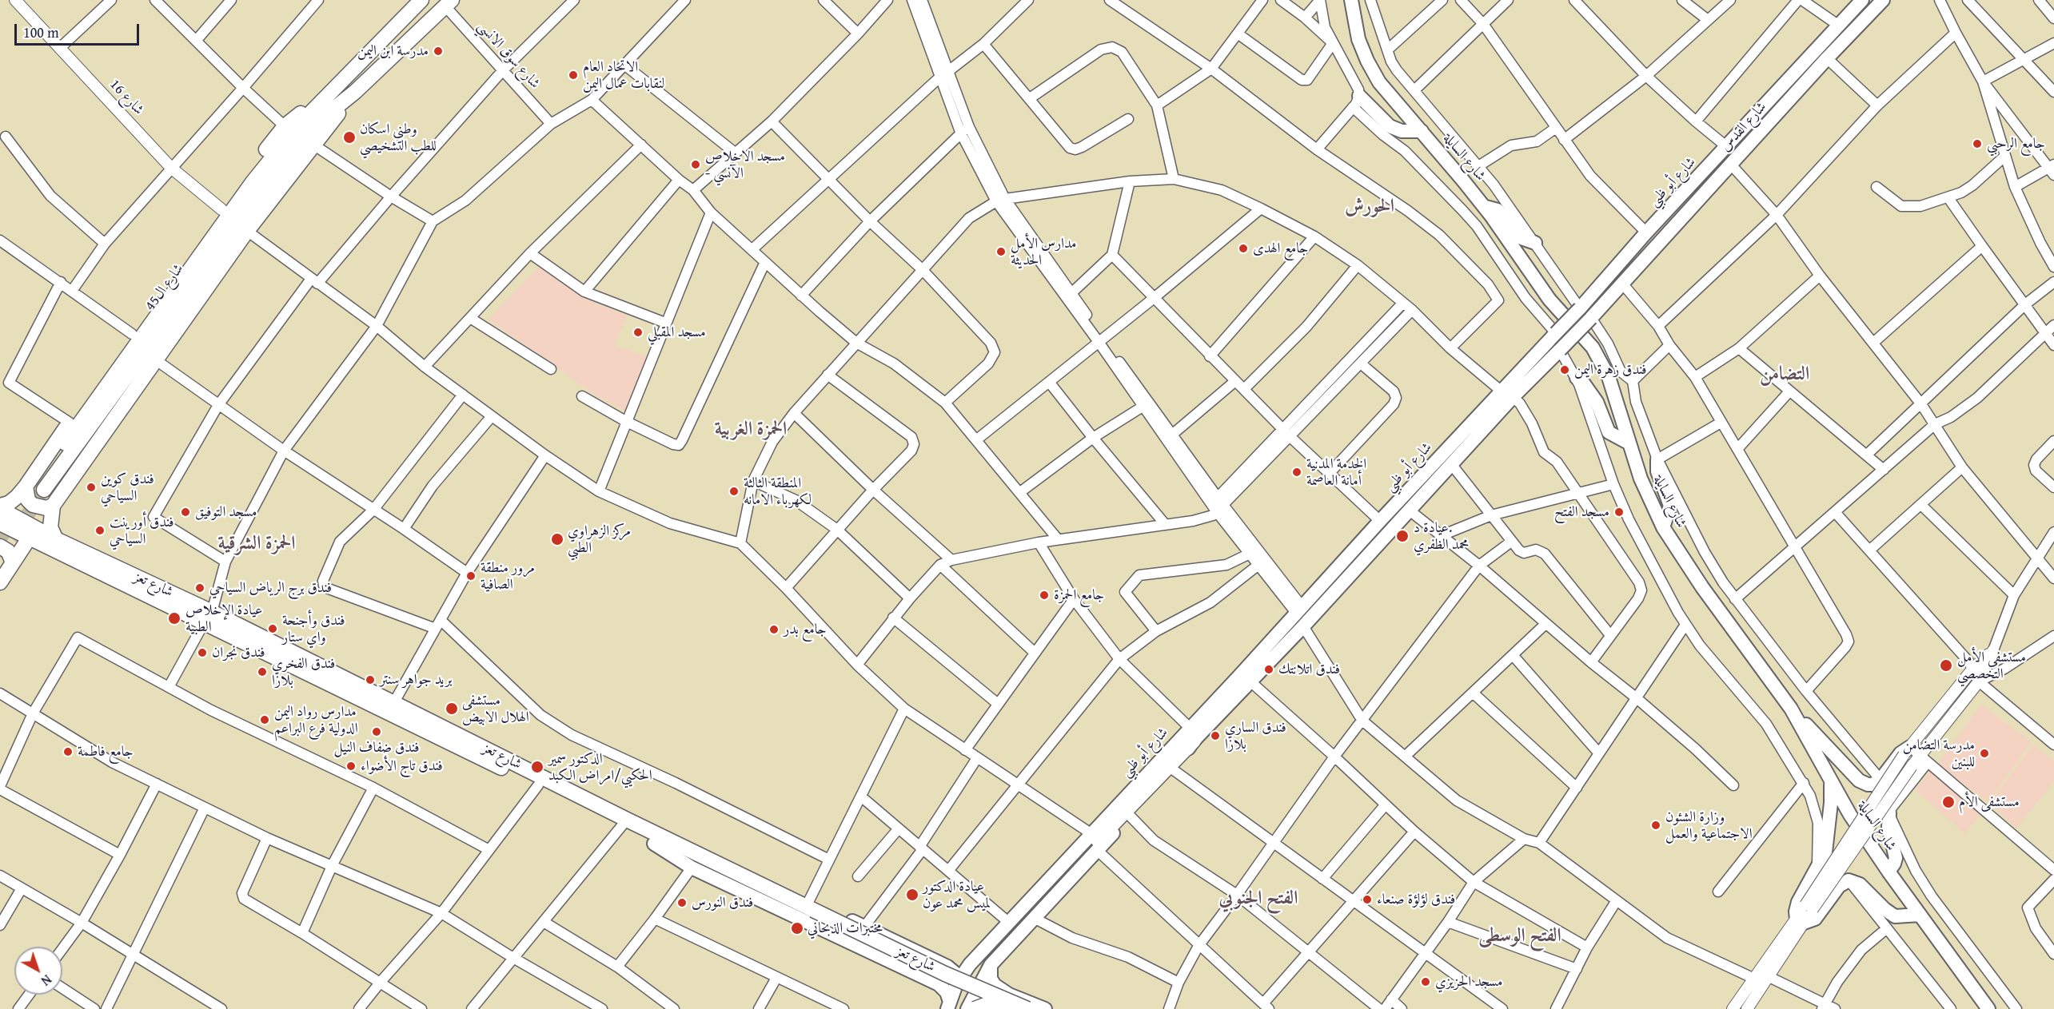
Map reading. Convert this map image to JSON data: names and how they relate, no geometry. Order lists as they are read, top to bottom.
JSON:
{
  "streets": {
    "main road": [
      "شارع القدس",
      "شارع السايلة",
      "شارع أبو ظبي",
      "شارع ال45",
      "شارع تعز"
    ],
    "street": ["شارع سوق الانسي", "شارع 16"]
  },
  "crossings": [
    ["شارع سوق الانسي", "شارع ال45"],
    ["شارع 16", "شارع ال45"],
    ["شارع القدس", "شارع أبو ظبي"],
    ["شارع ال45", "شارع تعز"]
  ],
  "districts": [
    "الحورش",
    "التضامن",
    "الحمزة الغربية",
    "الحمزة الشرقية",
    "الفتح الجنوبي",
    "الفتح الوسطى"
  ],
  "places": [
    "مدرسة ابن اليمن",
    "الاتحاد العام لنقابات عمال اليمن",
    "وطني اسكان للطب التشخيصي",
    "جامع الرحبي",
    "مسجد الاخلاص - الآنسي",
    "جامع الهدى",
    "مدارس الأمل الحديثة",
    "مسجد المقبلي",
    "فندق زهرة اليمن",
    "الخدمة المدنية أمانة العاصمة",
    "فندق كوين السياحي",
    "المنطقة الثالثة لكهرباء الامانه",
    "مسجد التوفيق",
    "مسجد الفتح",
    "فندق أورينت السياحي",
    "عيادة د. محمد الظفري",
    "مركز الزهراوي الطبي",
    "مرور منطقة الصافية",
    "فندق برج الرياض السياحي",
    "جامع الحمزة",
    "عيادة الإخلاص الطبية",
    "فندق وأجنحة واي ستار",
    "جامع بدر",
    "فندق نجران",
    "مستشفى الأمل التخصصي",
    "فندق اتلانتك",
    "فندق الفخري بلازا",
    "بريد جواهر سنتر",
    "مستشفى الهلال الابيض",
    "مدارس رواد اليمن الدولية فرع البراعم",
    "فندق ضفاف النيل",
    "فندق الساري بلازا",
    "جامع فاطمة",
    "مدرسة التضامن للبنين",
    "فندق تاج الأضواء",
    "الدكتور سمير الحكيي/امراض الكبد",
    "مستشفى الأم",
    "وزارة الشئون الاجتماعية والعمل",
    "عيادة الدكتور لميس محمد عون",
    "فندق لؤلؤة صنعاء",
    "فندق النورس",
    "مختبرات الذبحاني",
    "مسجد الحزيزي"
  ],
  "scale_bar": "100 m",
  "north": "bottom right"
}
